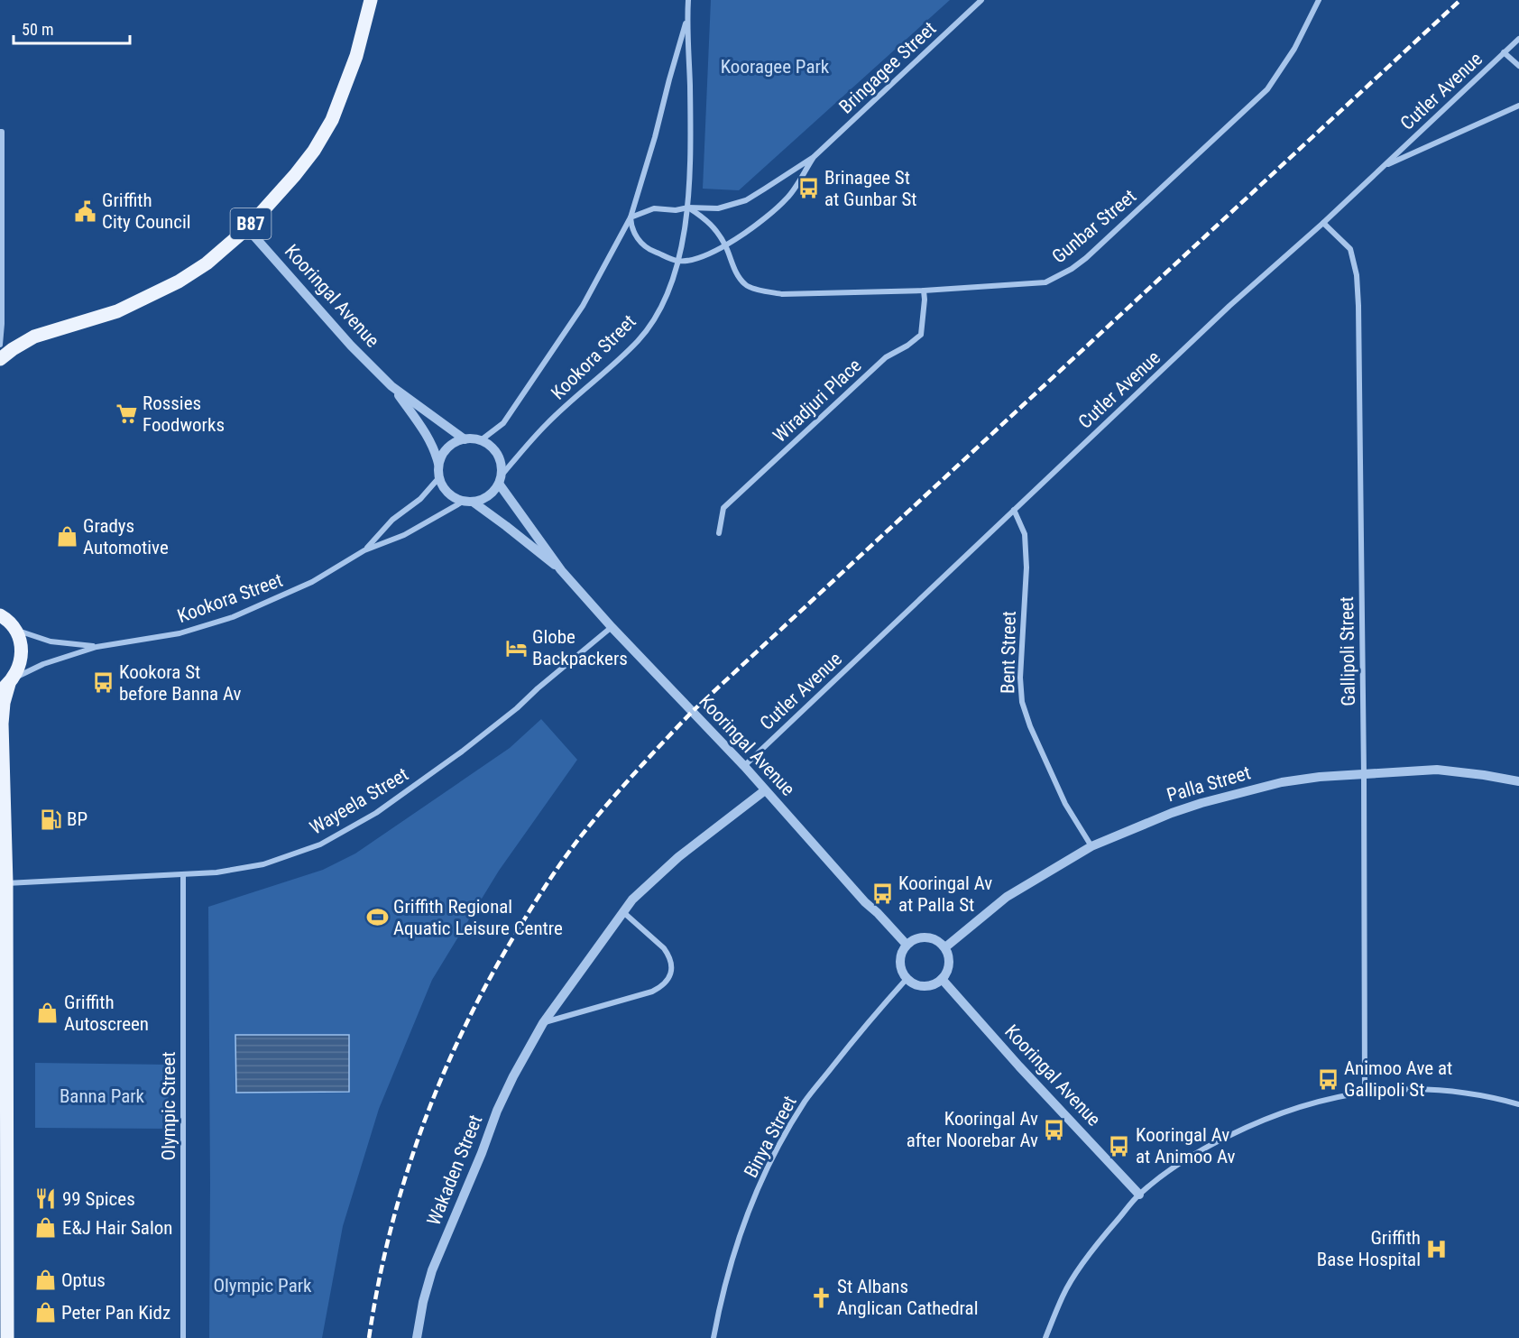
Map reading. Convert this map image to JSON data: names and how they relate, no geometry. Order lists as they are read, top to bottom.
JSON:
{
  "streets": {
    "main road": ["B87"],
    "street": [
      "Bringagee Street",
      "Cutler Avenue",
      "Gunbar Street",
      "Kooringal Avenue",
      "Kookora Street",
      "Wiradjuri Place",
      "Gallipoli Street",
      "Bent Street",
      "Palla Street",
      "Wayeela Street",
      "Olympic Street",
      "Binya Street",
      "Wakaden Street"
    ]
  },
  "crossings": [
    ["Bringagee Street", "Gunbar Street"],
    ["Bringagee Street", "Kookora Street"],
    ["Cutler Avenue", "Kooringal Avenue"],
    ["Cutler Avenue", "Gallipoli Street"],
    ["Cutler Avenue", "Bent Street"],
    ["B87", "Kooringal Avenue"],
    ["Gunbar Street", "Wiradjuri Place"],
    ["Kooringal Avenue", "Kookora Street"],
    ["Kooringal Avenue", "Palla Street"],
    ["Kooringal Avenue", "Wayeela Street"],
    ["Kooringal Avenue", "Binya Street"],
    ["Kooringal Avenue", "Wakaden Street"],
    ["Gallipoli Street", "Palla Street"],
    ["Bent Street", "Palla Street"],
    ["Palla Street", "Binya Street"],
    ["Wayeela Street", "Olympic Street"]
  ],
  "parks": ["Kooragee Park", "Banna Park", "Olympic Park"],
  "places": {
    "bus stop": [
      "Brinagee St at Gunbar St",
      "Kookora St before Banna Av",
      "Kooringal Av at Palla St",
      "Animoo Ave at Gallipoli St",
      "Kooringal Av after Noorebar Av",
      "Kooringal Av at Animoo Av"
    ],
    "public building": ["Griffith City Council"],
    "supermarket": ["Rossies Foodworks"],
    "shop": [
      "Gradys Automotive",
      "Griffith Autoscreen",
      "E&J Hair Salon",
      "Optus",
      "Peter Pan Kidz"
    ],
    "hotel": ["Globe Backpackers"],
    "fuel station": ["BP"],
    "sports": ["Griffith Regional Aquatic Leisure Centre"],
    "restaurant": ["99 Spices"],
    "hospital": ["Griffith Base Hospital"],
    "church": ["St Albans Anglican Cathedral"]
  },
  "scale_bar": "50 m"
}
